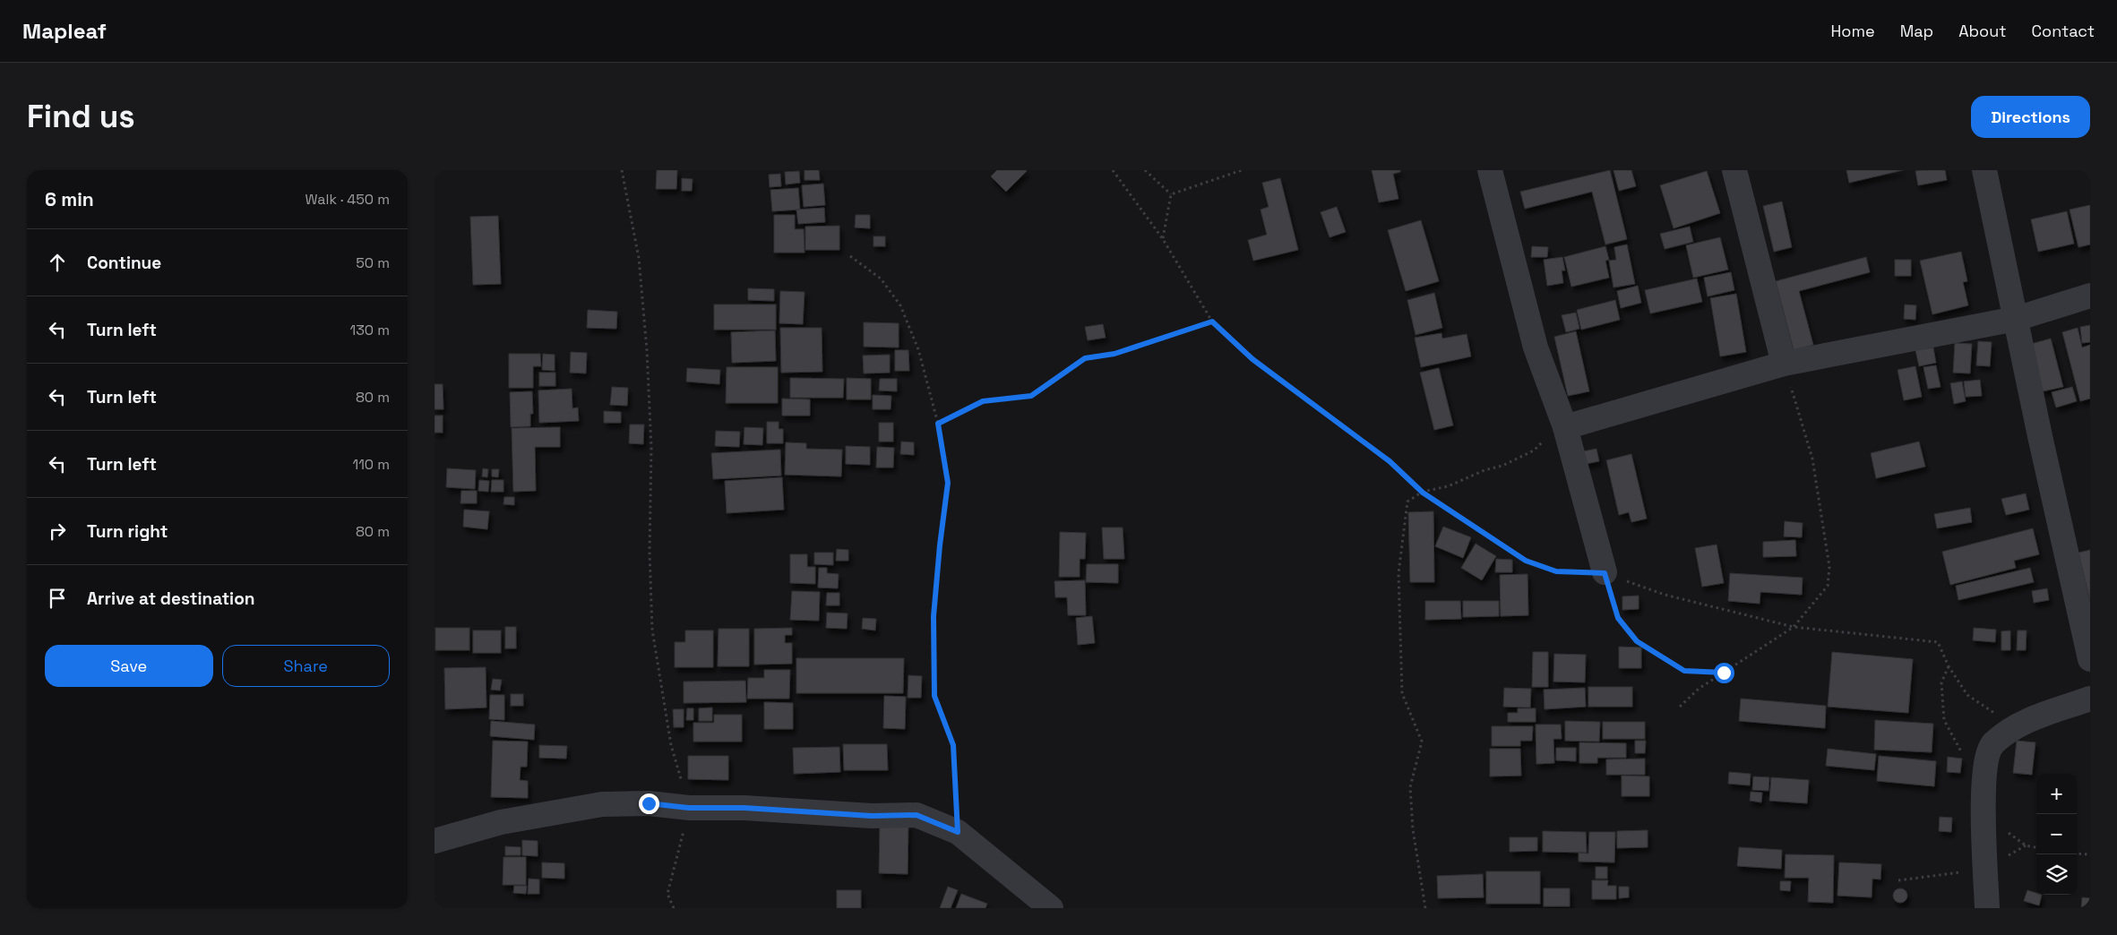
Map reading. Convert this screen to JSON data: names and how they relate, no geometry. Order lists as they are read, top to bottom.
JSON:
{
  "page": {
    "header": "Mapleaf",
    "nav": [
      "Home",
      "Map",
      "About",
      "Contact"
    ],
    "buttons": [
      "Directions",
      ["Save", "Share"]
    ],
    "title": "Find us",
    "heading": ["6 min", "Walk · 450 m"],
    "list": [
      ["Continue", "50 m"],
      ["Turn left", "130 m"],
      ["Turn left", "80 m"],
      ["Turn left", "110 m"],
      ["Turn right", "80 m"],
      "Arrive at destination"
    ],
    "map_buttons": ["+", "−"]
  }
}
